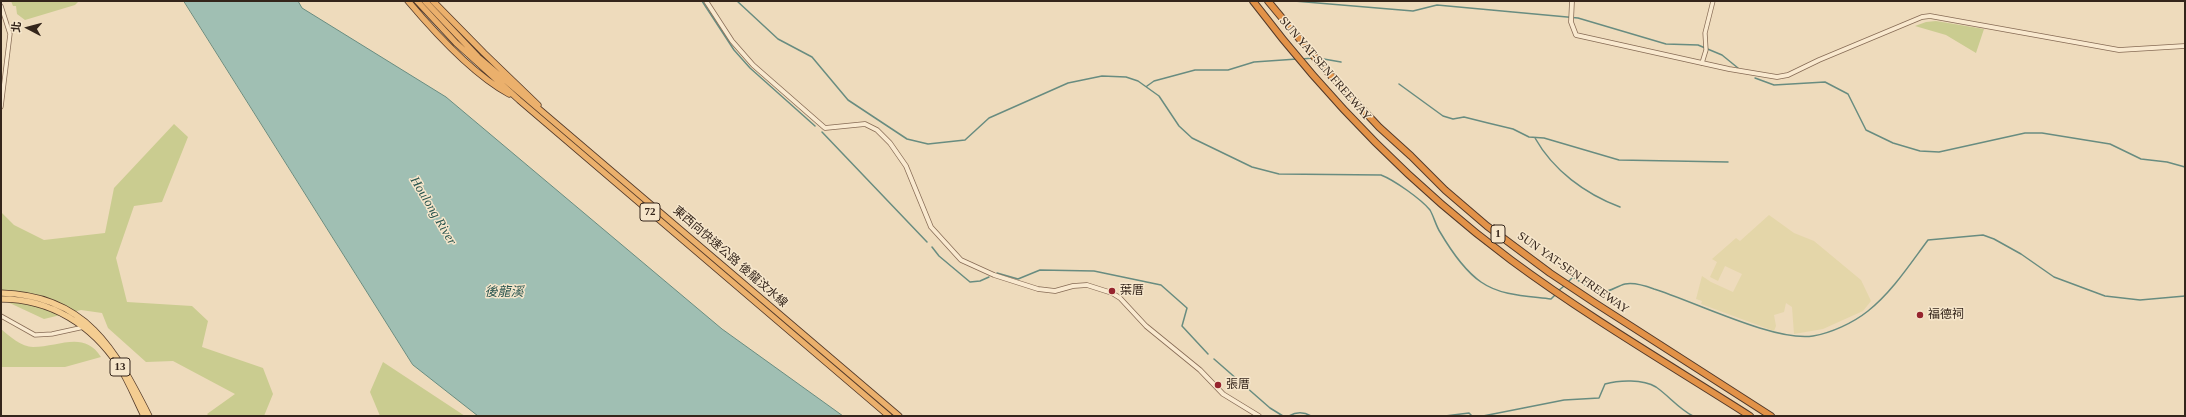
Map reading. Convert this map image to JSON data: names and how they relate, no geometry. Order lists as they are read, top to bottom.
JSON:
{
  "streets": {
    "highway": [
      "SUN YAT-SEN FREEWAY",
      "72",
      "1",
      "東西向快速公路 後龍汶水線"
    ],
    "main road": ["13"]
  },
  "water": ["Houlong River", "後龍溪"],
  "places": ["葉厝", "福德祠", "張厝"],
  "north": "left"
}
